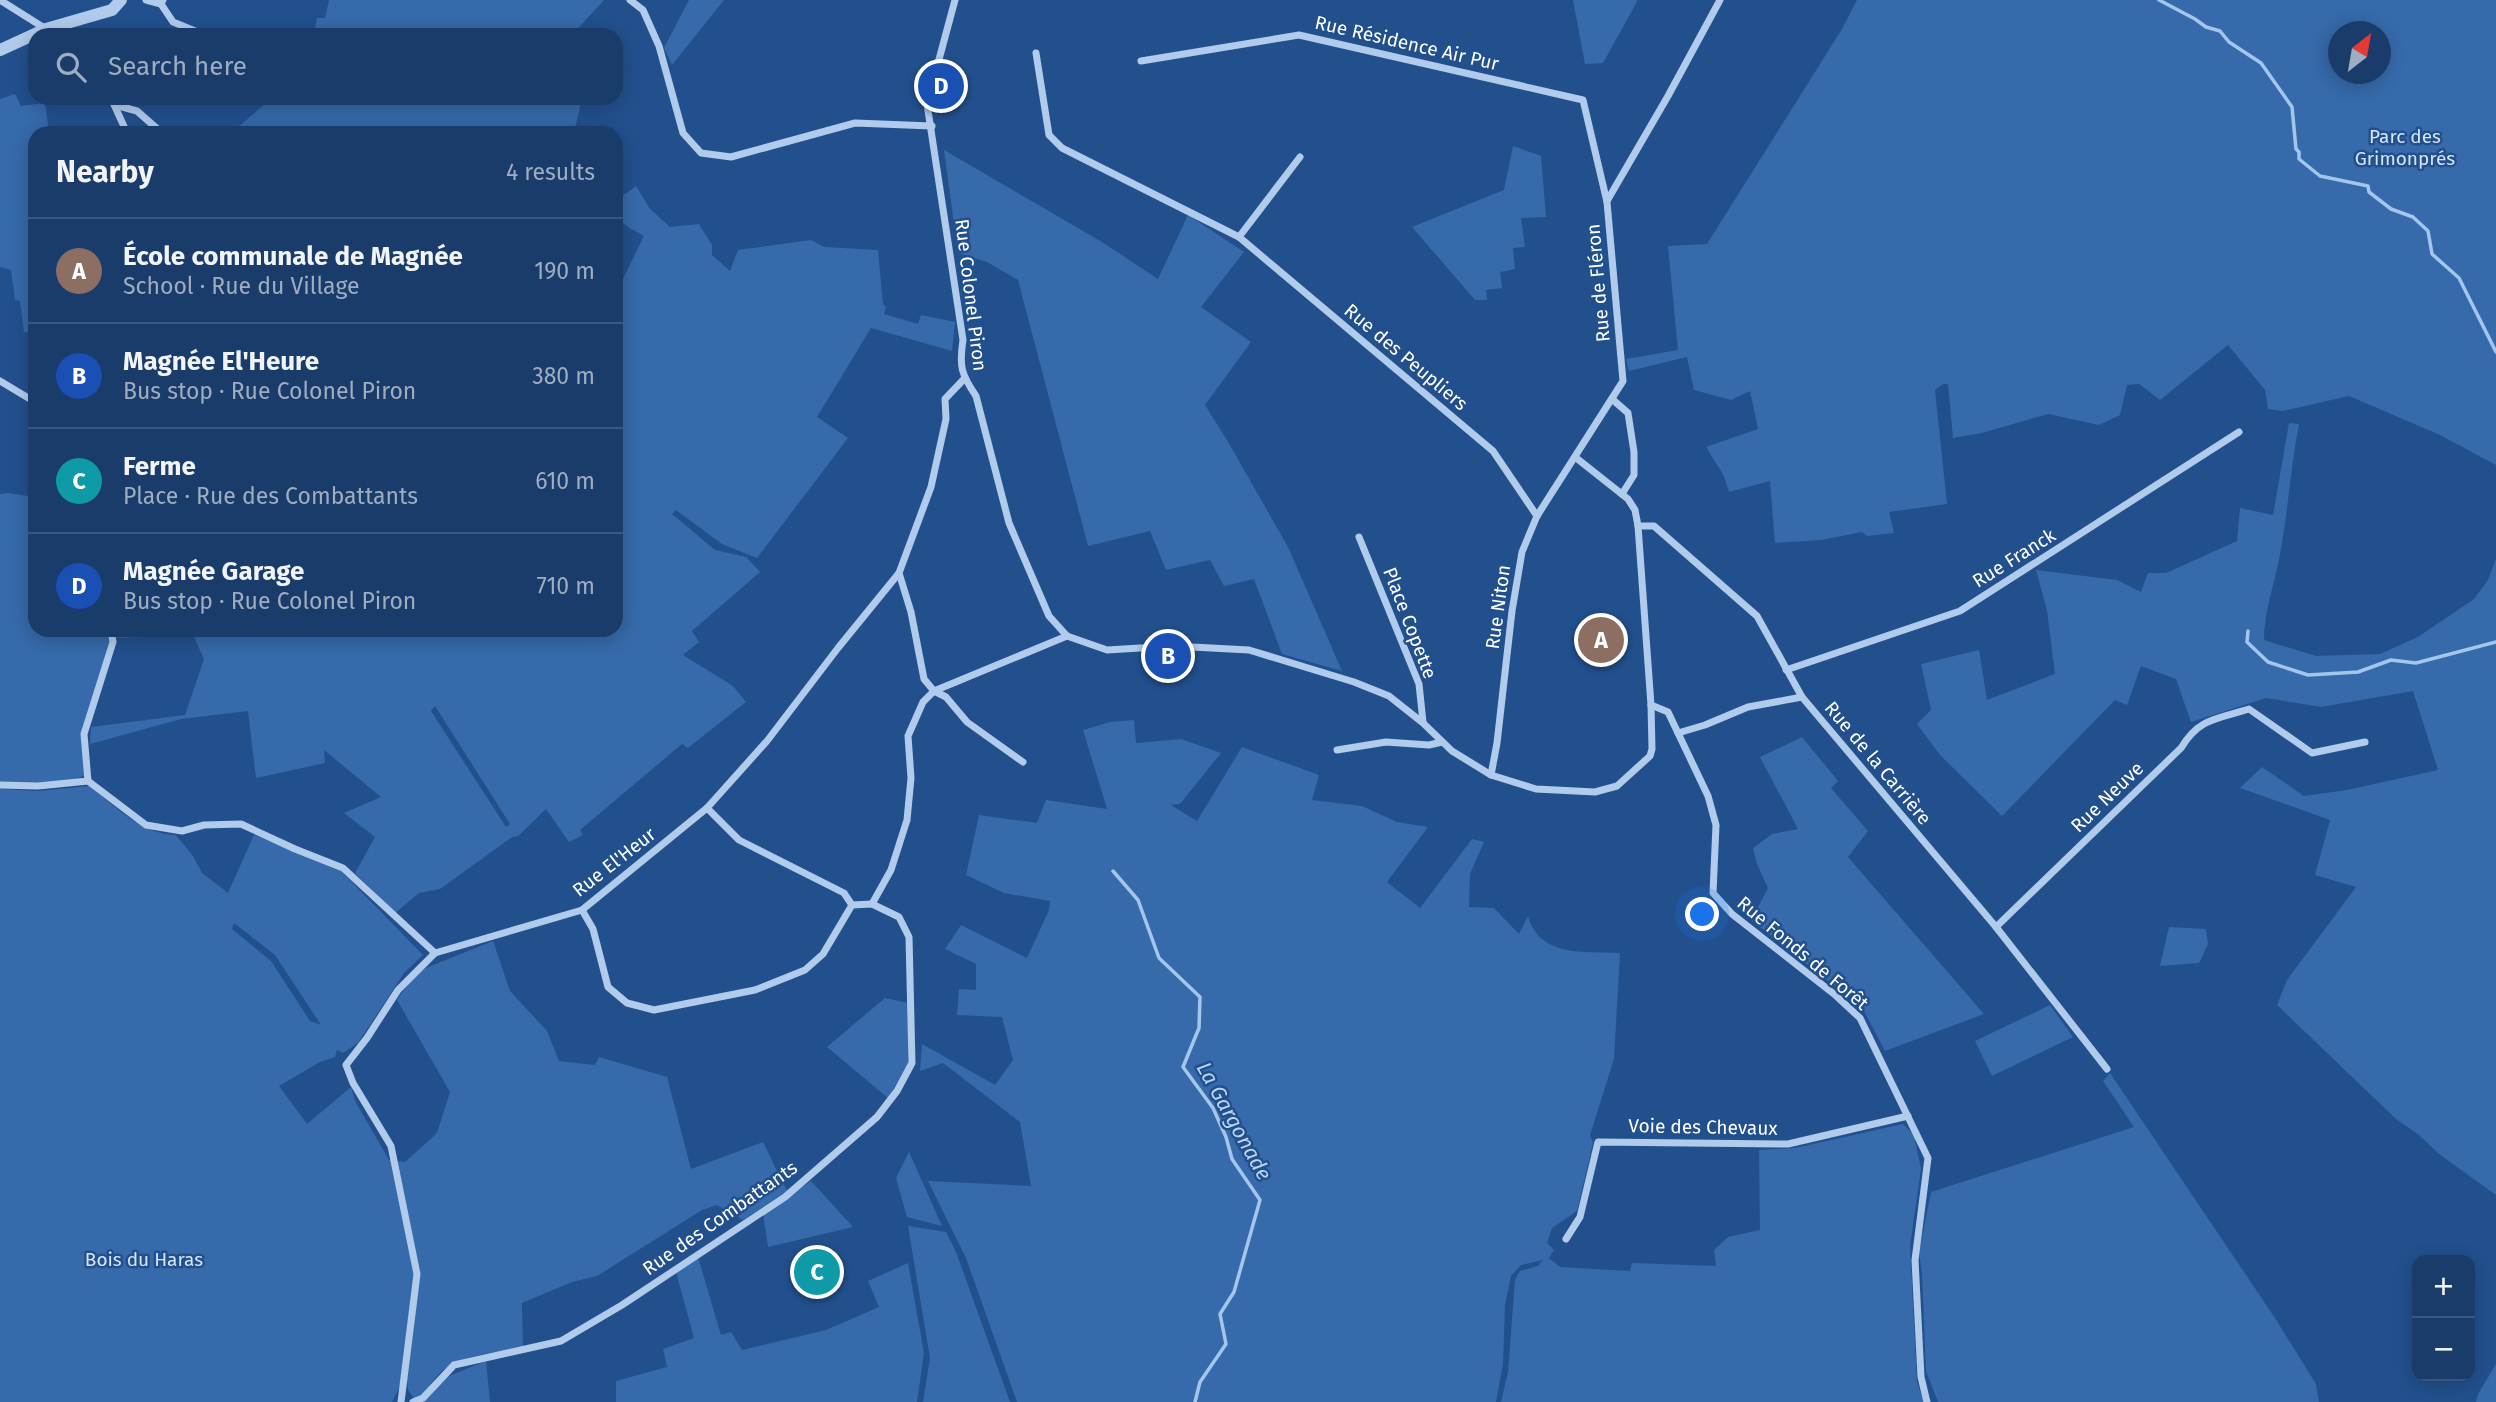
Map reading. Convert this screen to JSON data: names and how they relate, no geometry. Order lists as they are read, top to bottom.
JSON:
{
  "streets": {
    "street": [
      "Rue Résidence Air Pur",
      "Rue de Fléron",
      "Rue Colonel Piron",
      "Rue des Peupliers",
      "Rue Franck",
      "Rue Niton",
      "Place Copette",
      "Rue de la Carrière",
      "Rue Neuve",
      "Rue El'Heur",
      "Rue Fonds de Forêt",
      "Voie des Chevaux",
      "Rue des Combattants"
    ]
  },
  "crossings": [
    ["Rue Résidence Air Pur", "Rue de Fléron"],
    ["Rue de Fléron", "Rue Niton"],
    ["Rue Colonel Piron", "Rue El'Heur"],
    ["Rue des Peupliers", "Rue Niton"],
    ["Rue Franck", "Rue de la Carrière"],
    ["Rue de la Carrière", "Rue Neuve"],
    ["Rue Fonds de Forêt", "Voie des Chevaux"]
  ],
  "water": ["La Gargonade"],
  "parks": ["Parc des Grimonprés", "Bois du Haras"],
  "north": "top right",
  "page": {
    "search": "Search here",
    "pins": [
      "D",
      "A",
      "B",
      "C"
    ],
    "heading": ["Nearby", "4 results"],
    "list": [
      {
        "mark": "A",
        "name": "École communale de Magnée",
        "note": "School · Rue du Village",
        "value": "190 m"
      },
      {
        "mark": "B",
        "name": "Magnée El'Heure",
        "note": "Bus stop · Rue Colonel Piron",
        "value": "380 m"
      },
      {
        "mark": "C",
        "name": "Ferme",
        "note": "Place · Rue des Combattants",
        "value": "610 m"
      },
      {
        "mark": "D",
        "name": "Magnée Garage",
        "note": "Bus stop · Rue Colonel Piron",
        "value": "710 m"
      }
    ],
    "map_buttons": ["+", "−"]
  }
}
